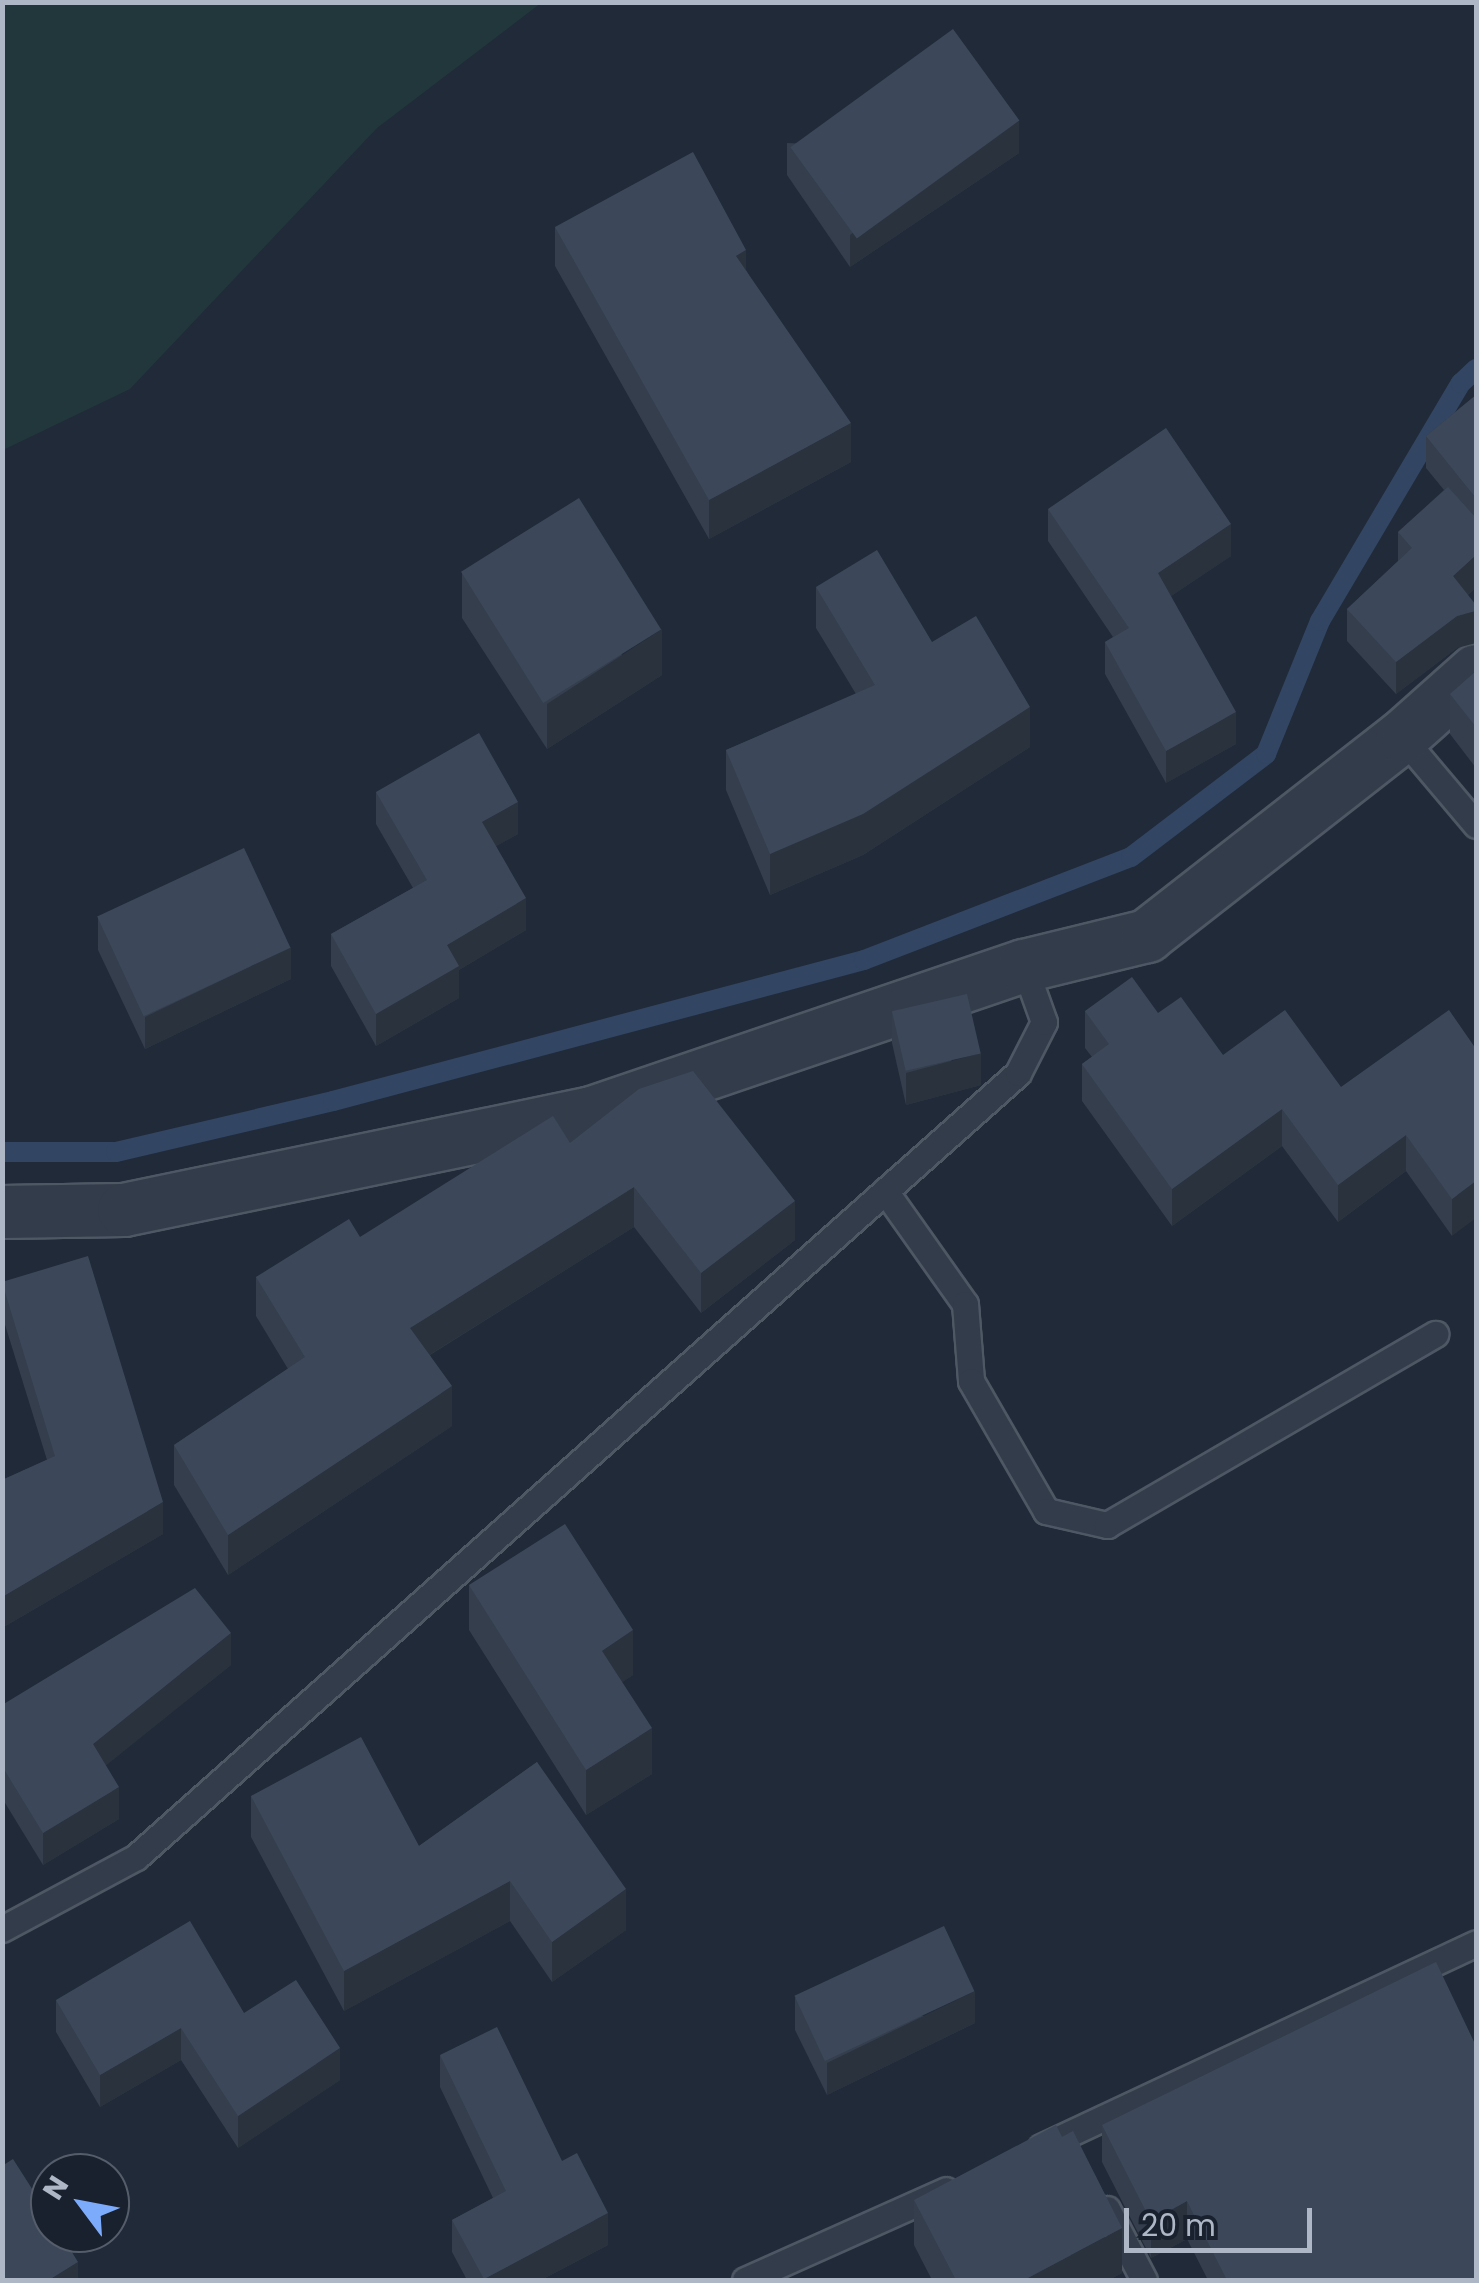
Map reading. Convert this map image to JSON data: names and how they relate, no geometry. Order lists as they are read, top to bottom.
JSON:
{
  "scale_bar": "20 m",
  "north": "top left"
}
